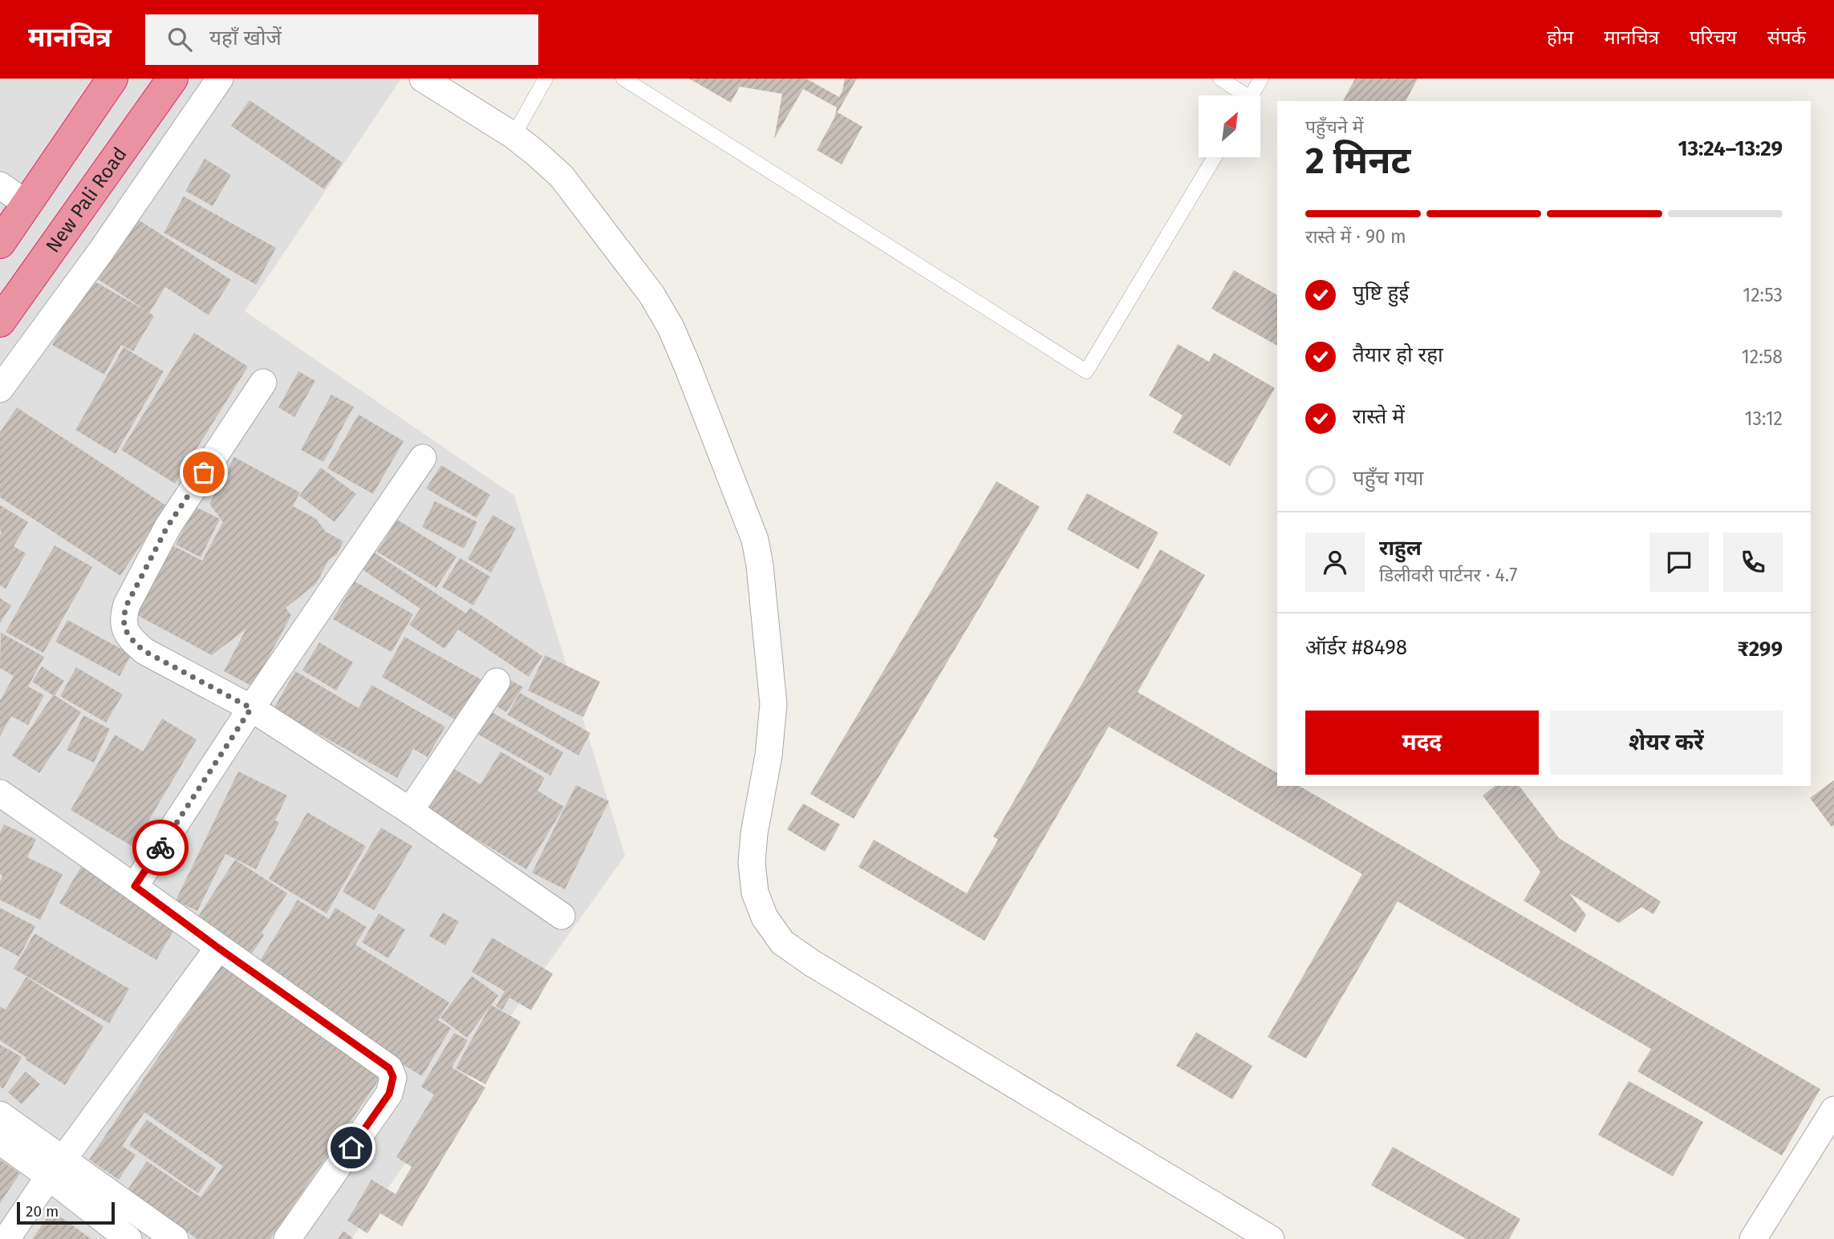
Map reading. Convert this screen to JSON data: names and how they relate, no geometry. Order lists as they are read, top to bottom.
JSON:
{
  "streets": {
    "highway": ["New Pali Road"]
  },
  "scale_bar": "20 m",
  "north": "top right",
  "page": {
    "header": "मानचित्र",
    "search": "यहाँ खोजें",
    "nav": [
      "होम",
      "मानचित्र",
      "परिचय",
      "संपर्क"
    ],
    "heading": ["2 मिनट", "पहुँचने में", "13:24–13:29"],
    "panel": [
      "राहुल",
      "डिलीवरी पार्टनर · 4.7",
      "ऑर्डर #8498",
      "₹299"
    ],
    "bar": "रास्ते में · 90 m",
    "list": [
      ["पुष्टि हुई", "12:53"],
      ["तैयार हो रहा", "12:58"],
      ["रास्ते में", "13:12"],
      "पहुँच गया"
    ],
    "buttons": ["मदद", "शेयर करें"],
    "scale": "20 m"
  }
}
